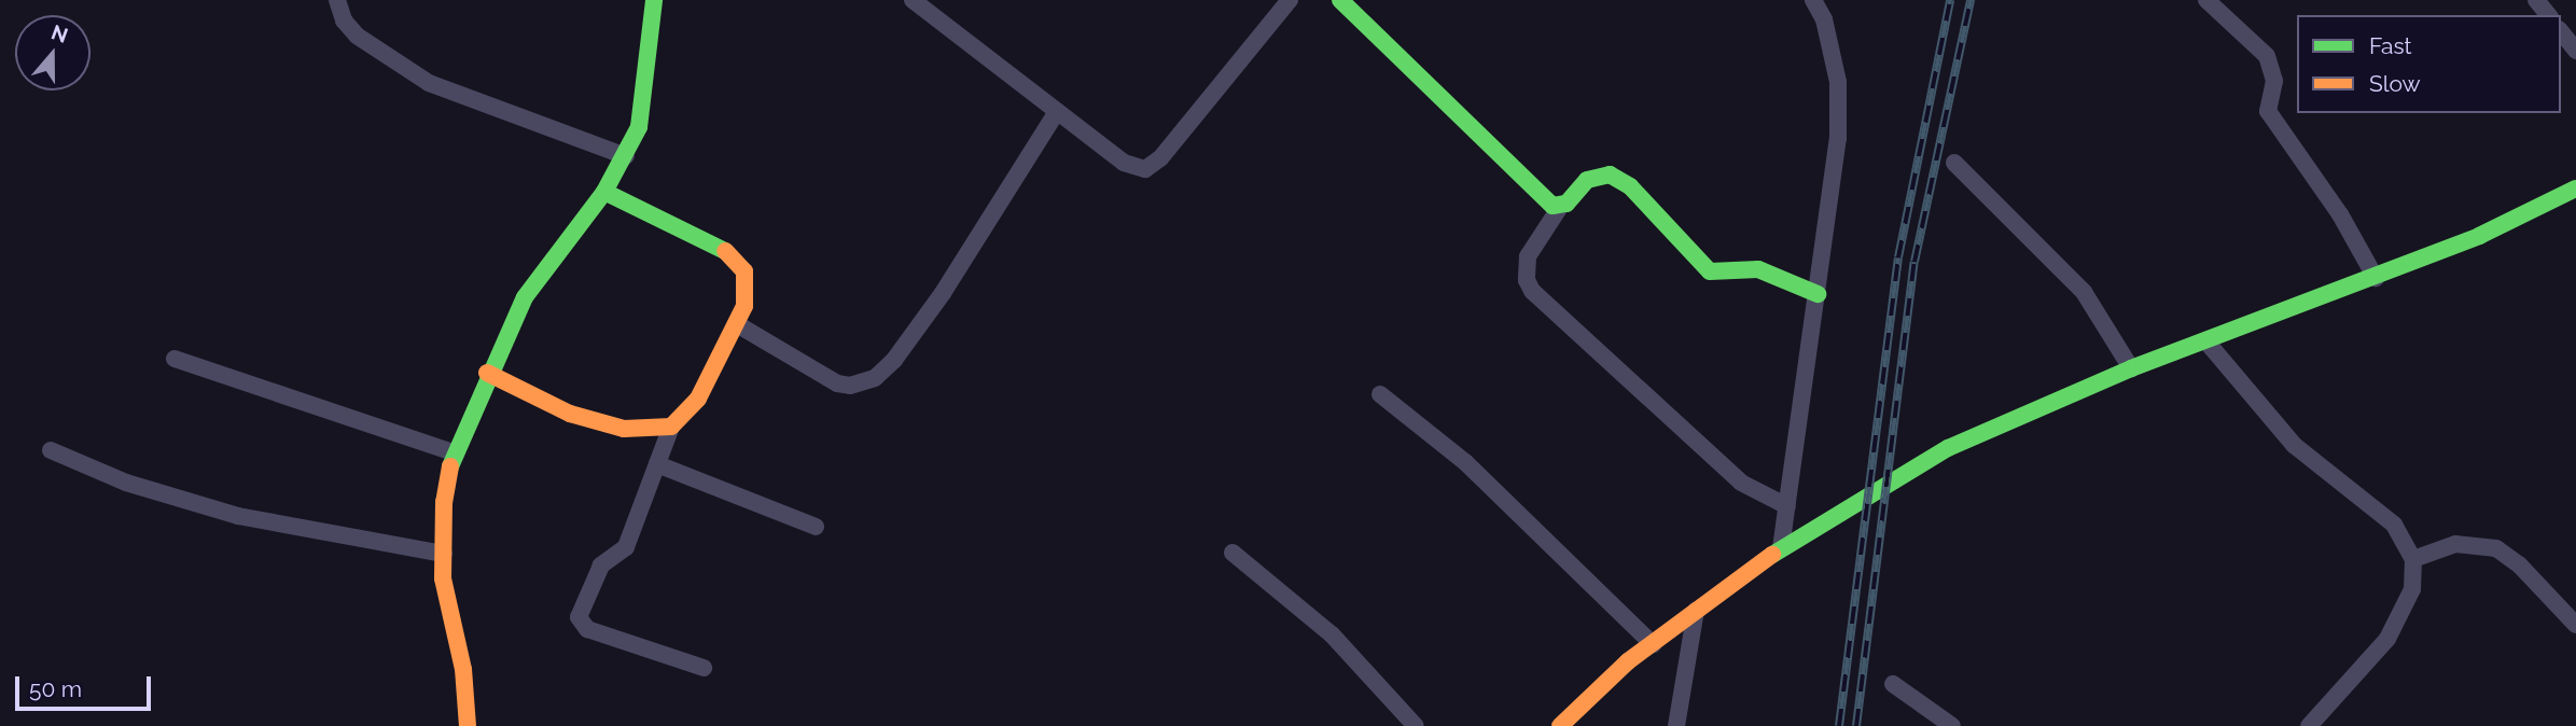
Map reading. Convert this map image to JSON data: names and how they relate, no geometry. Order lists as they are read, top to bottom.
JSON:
{
  "legend": ["Fast", "Slow"],
  "scale_bar": "50 m",
  "north": "top"
}
